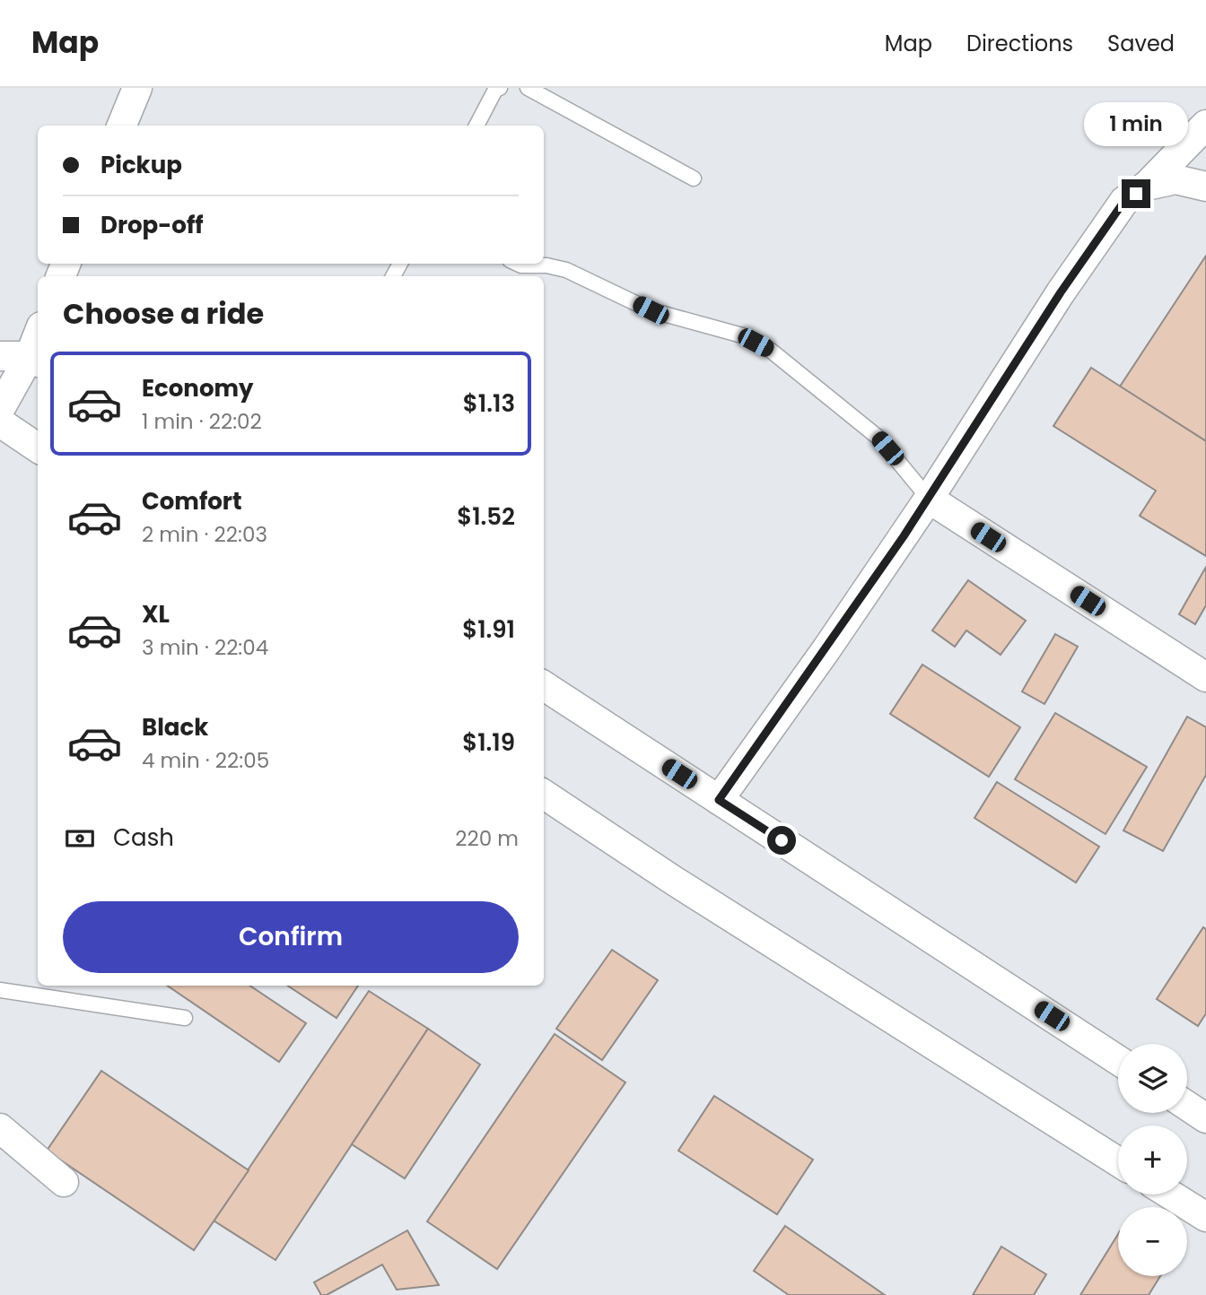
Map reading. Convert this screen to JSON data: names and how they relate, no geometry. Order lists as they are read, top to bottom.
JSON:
{
  "page": {
    "header": "Map",
    "nav": ["Map", "Directions", "Saved"],
    "bubble": "1 min",
    "banner": ["Pickup", "Drop-off"],
    "heading": "Choose a ride",
    "list": [
      {
        "name": "Economy",
        "note": "1 min · 22:02",
        "value": "$1.13"
      },
      {
        "name": "Comfort",
        "note": "2 min · 22:03",
        "value": "$1.52"
      },
      {
        "name": "XL",
        "note": "3 min · 22:04",
        "value": "$1.91"
      },
      {
        "name": "Black",
        "note": "4 min · 22:05",
        "value": "$1.19"
      }
    ],
    "pay": ["Cash", "220 m"],
    "buttons": "Confirm",
    "map_buttons": ["+", "−"]
  }
}
